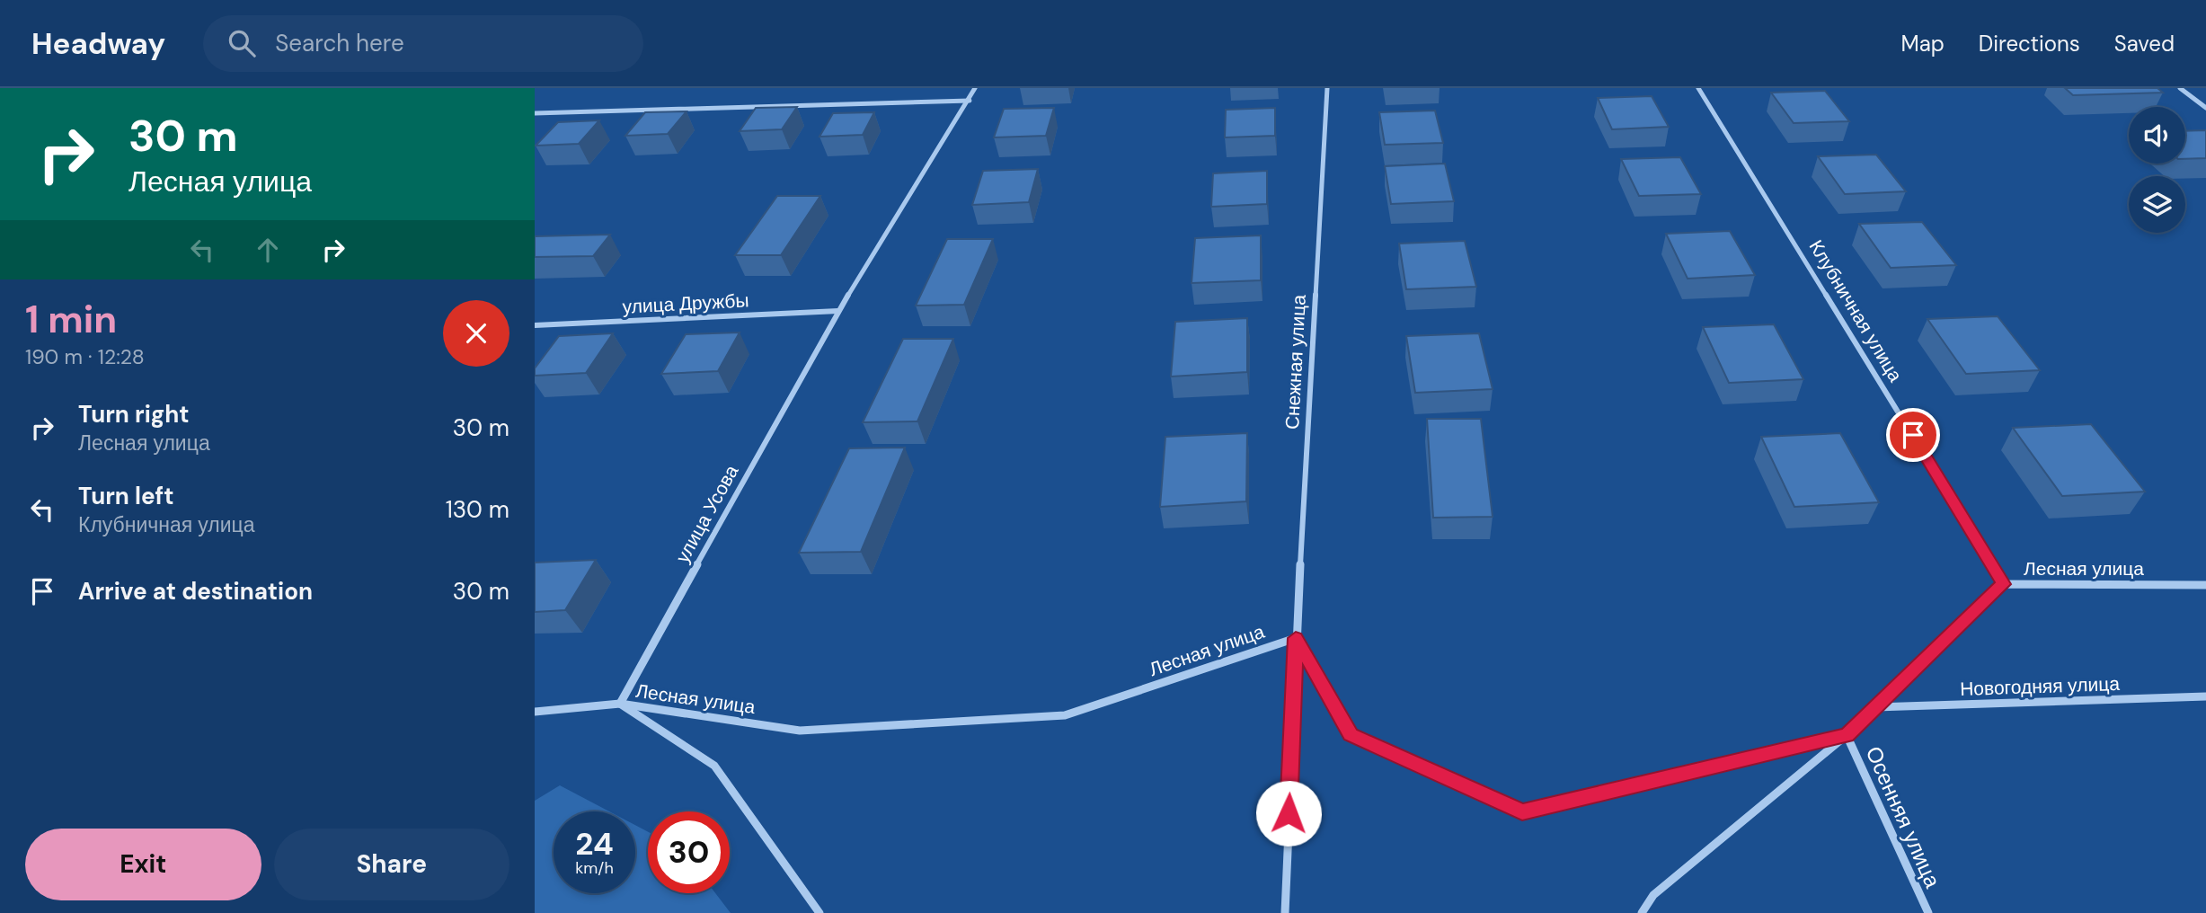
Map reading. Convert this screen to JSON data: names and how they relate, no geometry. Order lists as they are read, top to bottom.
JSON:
{
  "streets": {
    "street": [
      "улица Дружбы",
      "Клубничная улица",
      "Снежная улица",
      "улица Усова",
      "Лесная улица",
      "Новогодняя улица",
      "Осенняя улица"
    ]
  },
  "crossings": [
    ["улица Дружбы", "улица Усова"],
    ["Клубничная улица", "Лесная улица"],
    ["Снежная улица", "Лесная улица"],
    ["улица Усова", "Лесная улица"],
    ["Лесная улица", "Новогодняя улица"],
    ["Лесная улица", "Осенняя улица"]
  ],
  "page": {
    "header": "Headway",
    "search": "Search here",
    "nav": ["Map", "Directions", "Saved"],
    "turn": ["30 m", "Лесная улица"],
    "heading": ["1 min", "190 m · 12:28"],
    "list": [
      {
        "name": "Turn right",
        "note": "Лесная улица",
        "value": "30 m"
      },
      {
        "name": "Turn left",
        "note": "Клубничная улица",
        "value": "130 m"
      },
      {
        "name": "Arrive at destination",
        "value": "30 m"
      }
    ],
    "speed": "24 km/h",
    "limit": "30",
    "buttons": ["Exit", "Share"]
  }
}
